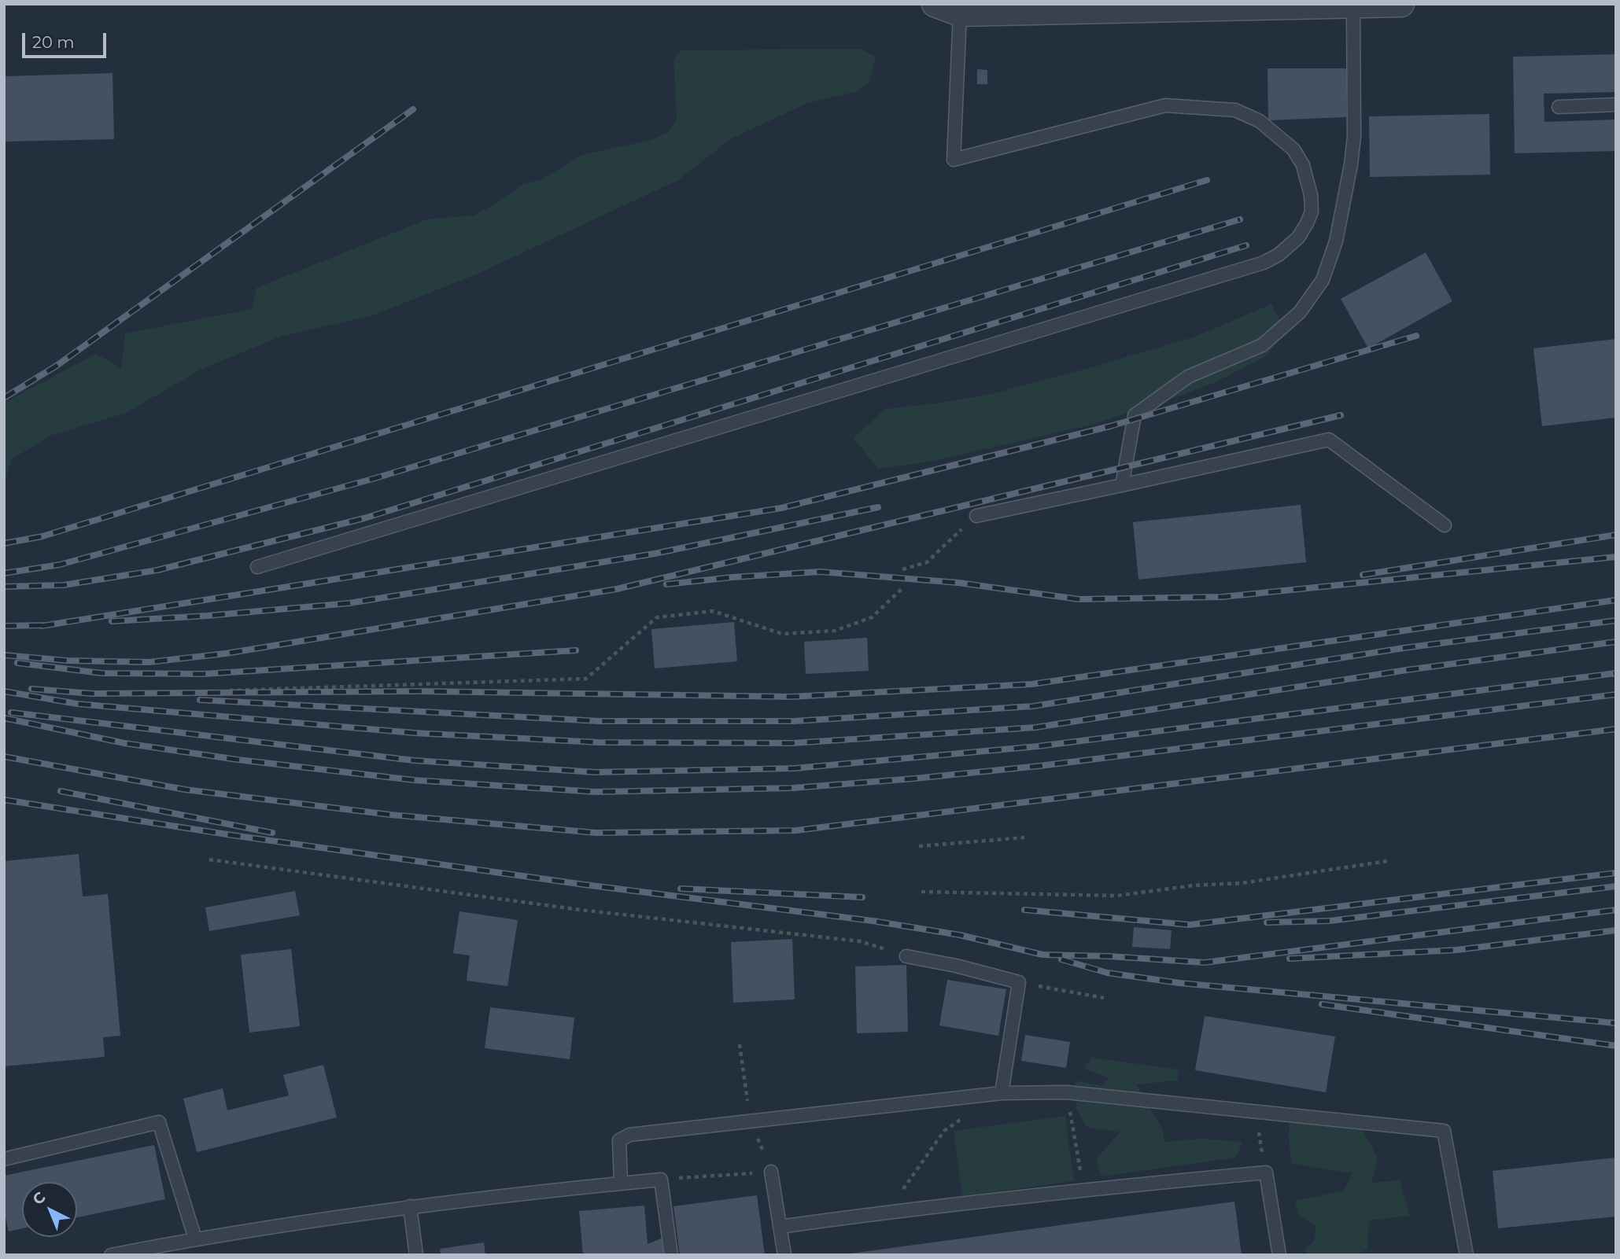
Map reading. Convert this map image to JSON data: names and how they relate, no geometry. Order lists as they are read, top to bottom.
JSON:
{
  "scale_bar": "20 m",
  "north": "top left"
}
